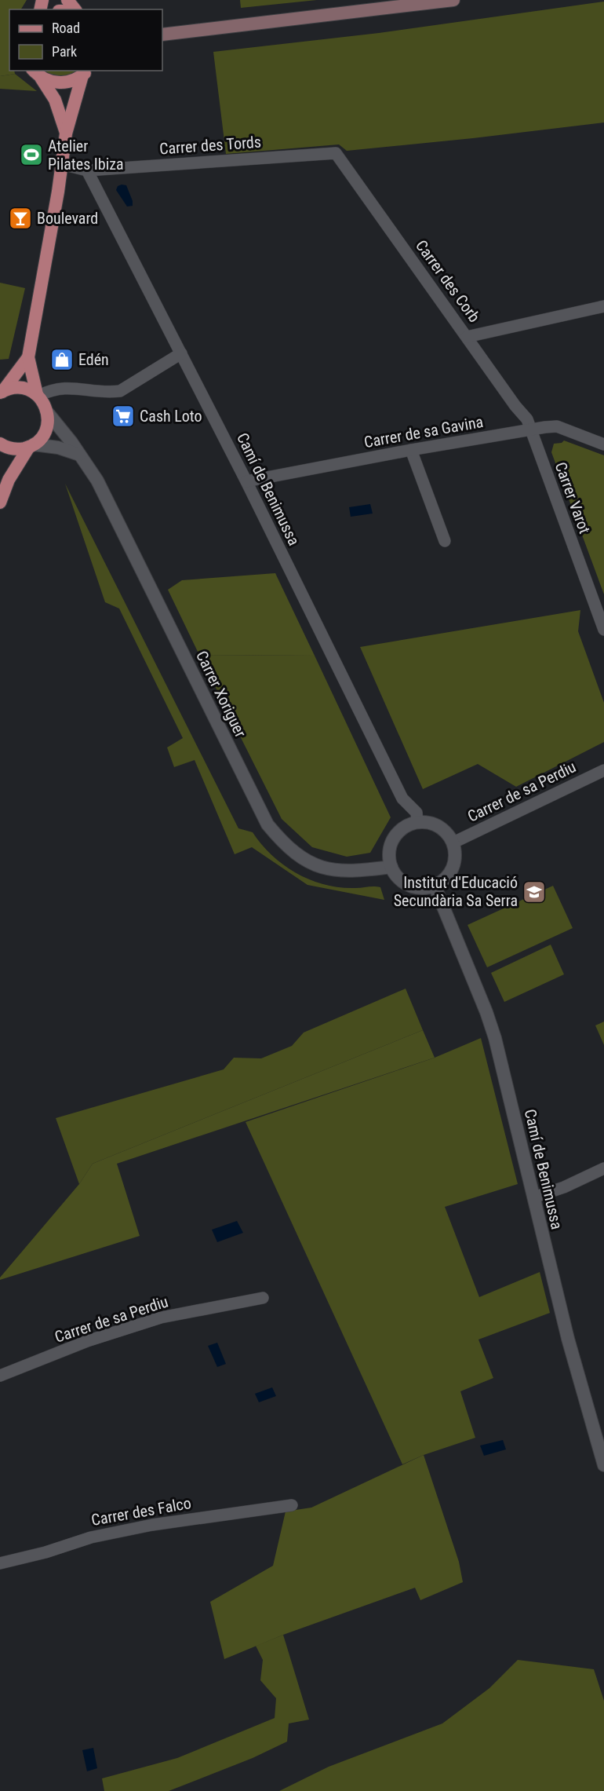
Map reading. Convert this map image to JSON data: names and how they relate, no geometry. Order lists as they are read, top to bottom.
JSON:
{
  "streets": {
    "street": [
      "Carrer des Tords",
      "Carrer des Corb",
      "Carrer de sa Gavina",
      "Camí de Benimussa",
      "Carrer Varot",
      "Carrer Xoriguer",
      "Carrer de sa Perdiu",
      "Carrer des Falco"
    ]
  },
  "crossings": [
    ["Carrer des Tords", "Carrer des Corb"],
    ["Carrer des Tords", "Camí de Benimussa"],
    ["Carrer des Corb", "Carrer de sa Gavina"],
    ["Carrer des Corb", "Carrer Varot"],
    ["Carrer de sa Gavina", "Camí de Benimussa"],
    ["Carrer de sa Gavina", "Carrer Varot"],
    ["Camí de Benimussa", "Carrer Xoriguer"],
    ["Camí de Benimussa", "Carrer de sa Perdiu"],
    ["Carrer Xoriguer", "Carrer de sa Perdiu"]
  ],
  "places": {
    "sports": ["Atelier Pilates Ibiza"],
    "bar": ["Boulevard"],
    "shop": ["Edén"],
    "supermarket": ["Cash Loto"],
    "school or university": ["Institut d'Educació Secundària Sa Serra"]
  },
  "legend": ["Road", "Park"]
}
